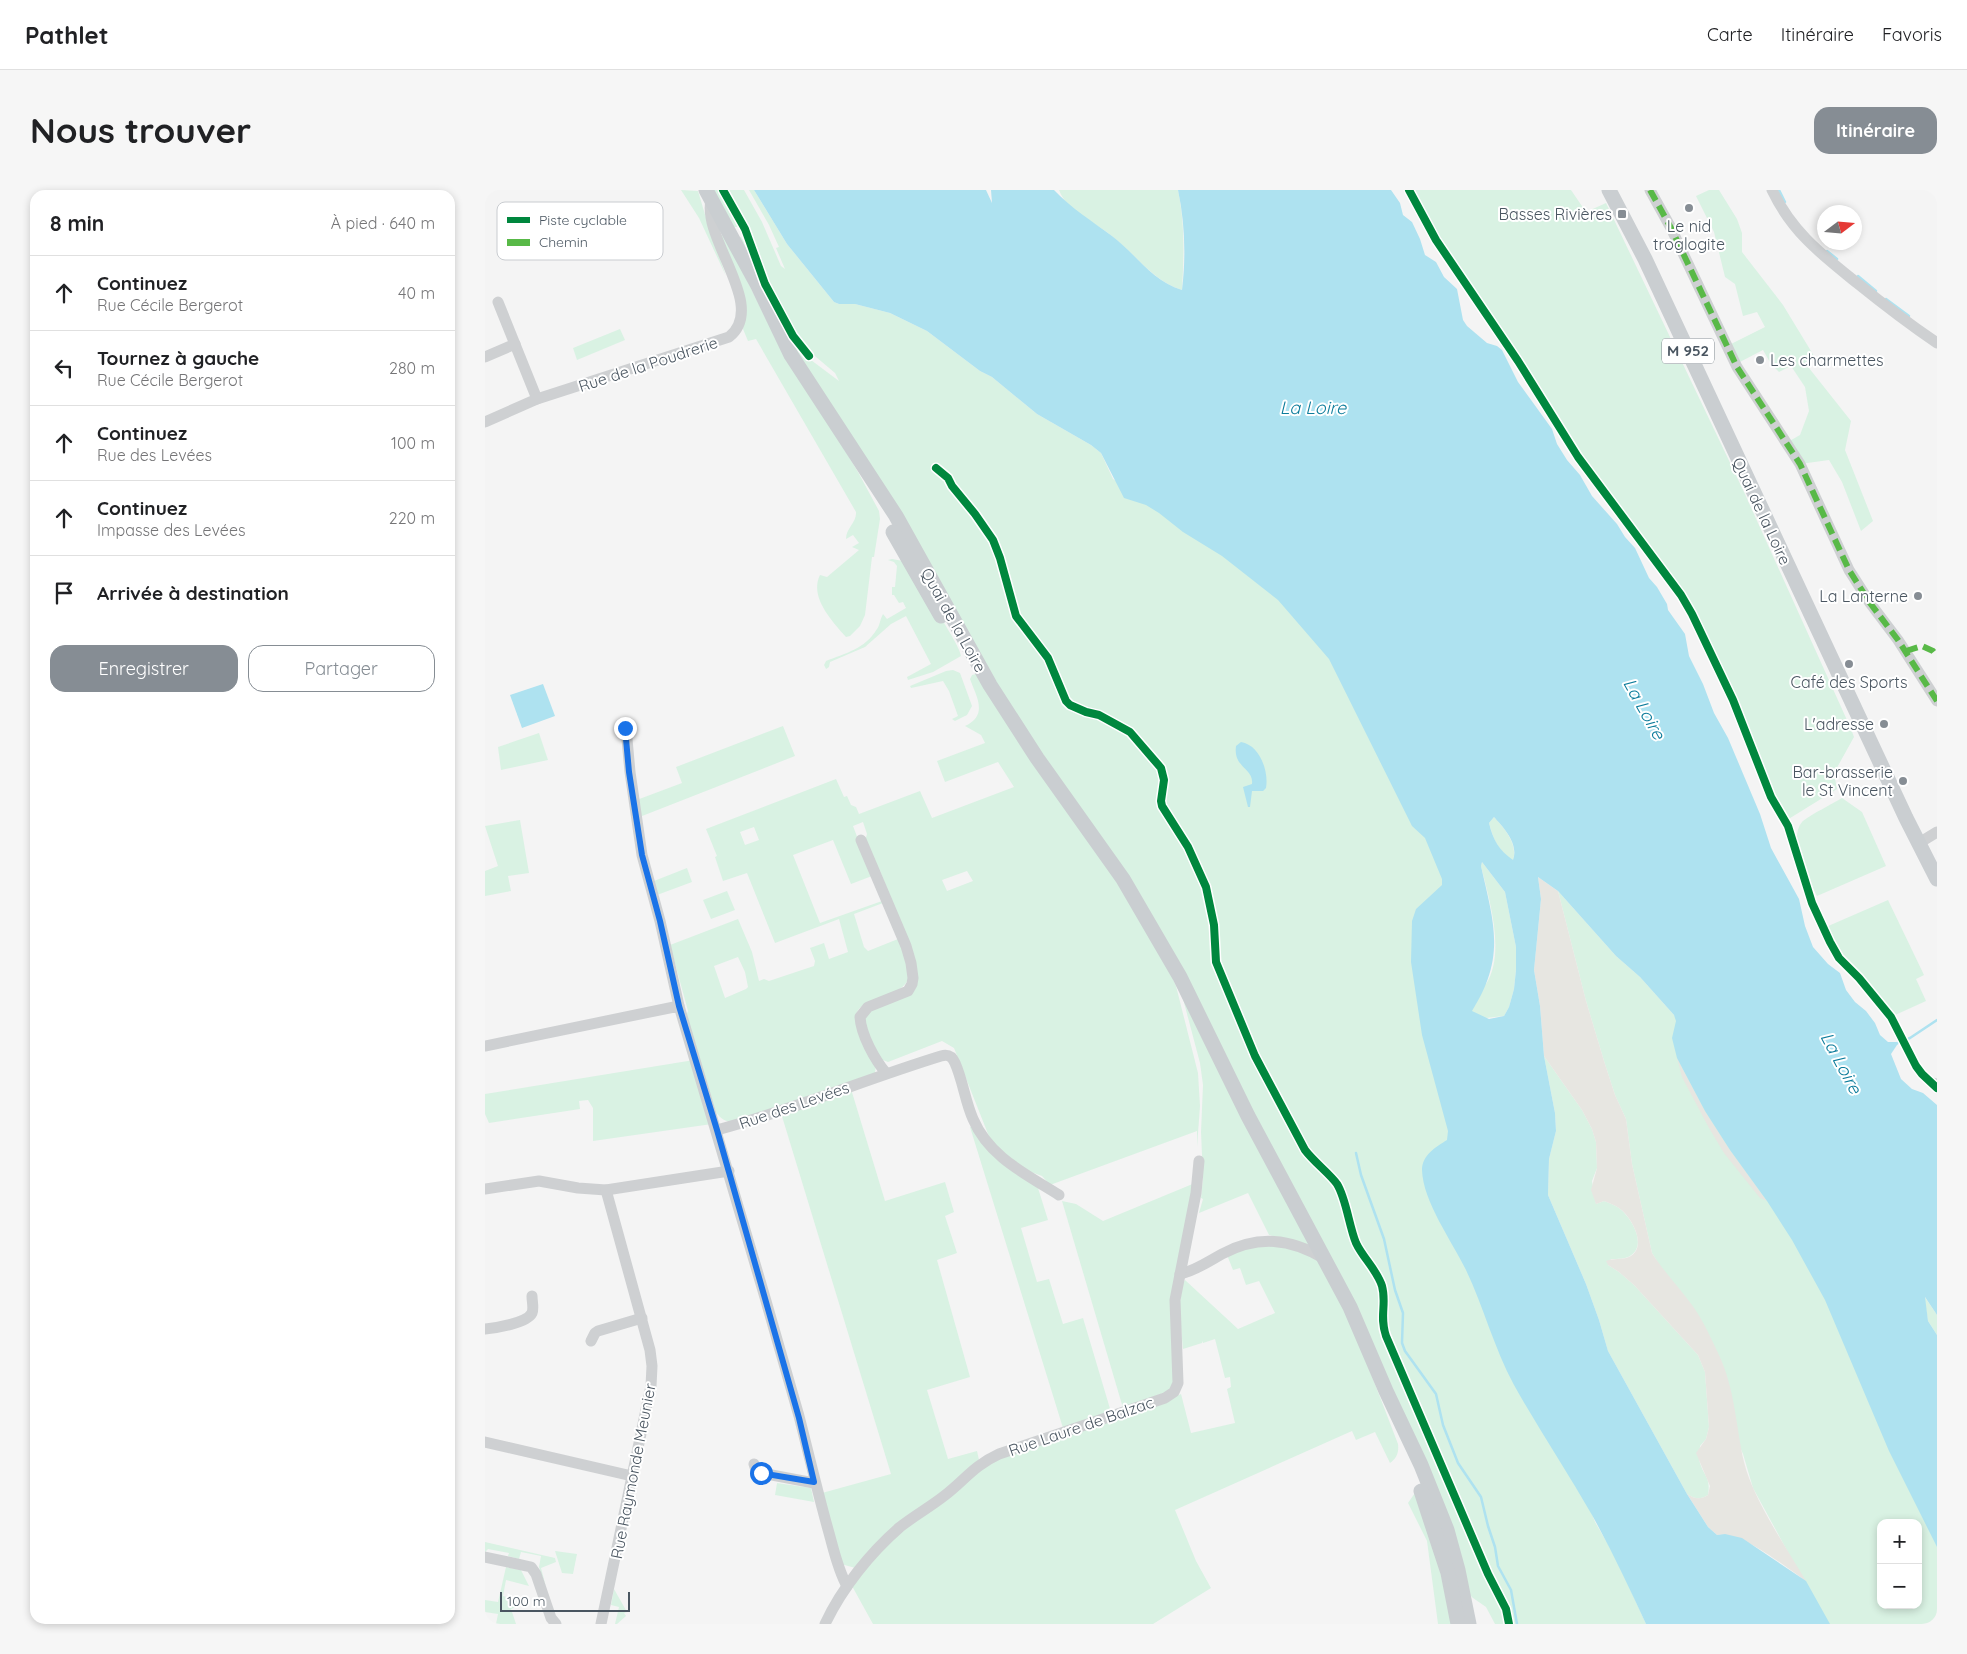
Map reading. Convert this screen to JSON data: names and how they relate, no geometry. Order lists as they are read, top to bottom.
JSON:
{
  "streets": {
    "main road": ["M 952", "Quai de la Loire"],
    "street": [
      "Rue de la Poudrerie",
      "Rue des Levées",
      "Rue Laure de Balzac",
      "Rue Raymonde Meunier"
    ]
  },
  "crossings": [
    ["M 952", "Quai de la Loire"],
    ["Rue de la Poudrerie", "Quai de la Loire"]
  ],
  "water": ["La Loire"],
  "places": {
    "other": [
      "Le nid troglogite",
      "Les charmettes",
      "La Lanterne",
      "Café des Sports",
      "L'adresse",
      "Bar-brasserie le St Vincent"
    ],
    "transit": ["Basses Rivières"]
  },
  "legend": ["Piste cyclable", "Chemin"],
  "scale_bar": "100 m",
  "north": "right",
  "page": {
    "header": "Pathlet",
    "nav": ["Carte", "Itinéraire", "Favoris"],
    "buttons": [
      "Itinéraire",
      ["Enregistrer", "Partager"]
    ],
    "title": "Nous trouver",
    "heading": ["8 min", "À pied · 640 m"],
    "list": [
      ["Continuez", "Rue Cécile Bergerot", "40 m"],
      ["Tournez à gauche", "Rue Cécile Bergerot", "280 m"],
      ["Continuez", "Rue des Levées", "100 m"],
      ["Continuez", "Impasse des Levées", "220 m"],
      "Arrivée à destination"
    ],
    "map_buttons": ["+", "−"],
    "scale": "100 m"
  }
}
